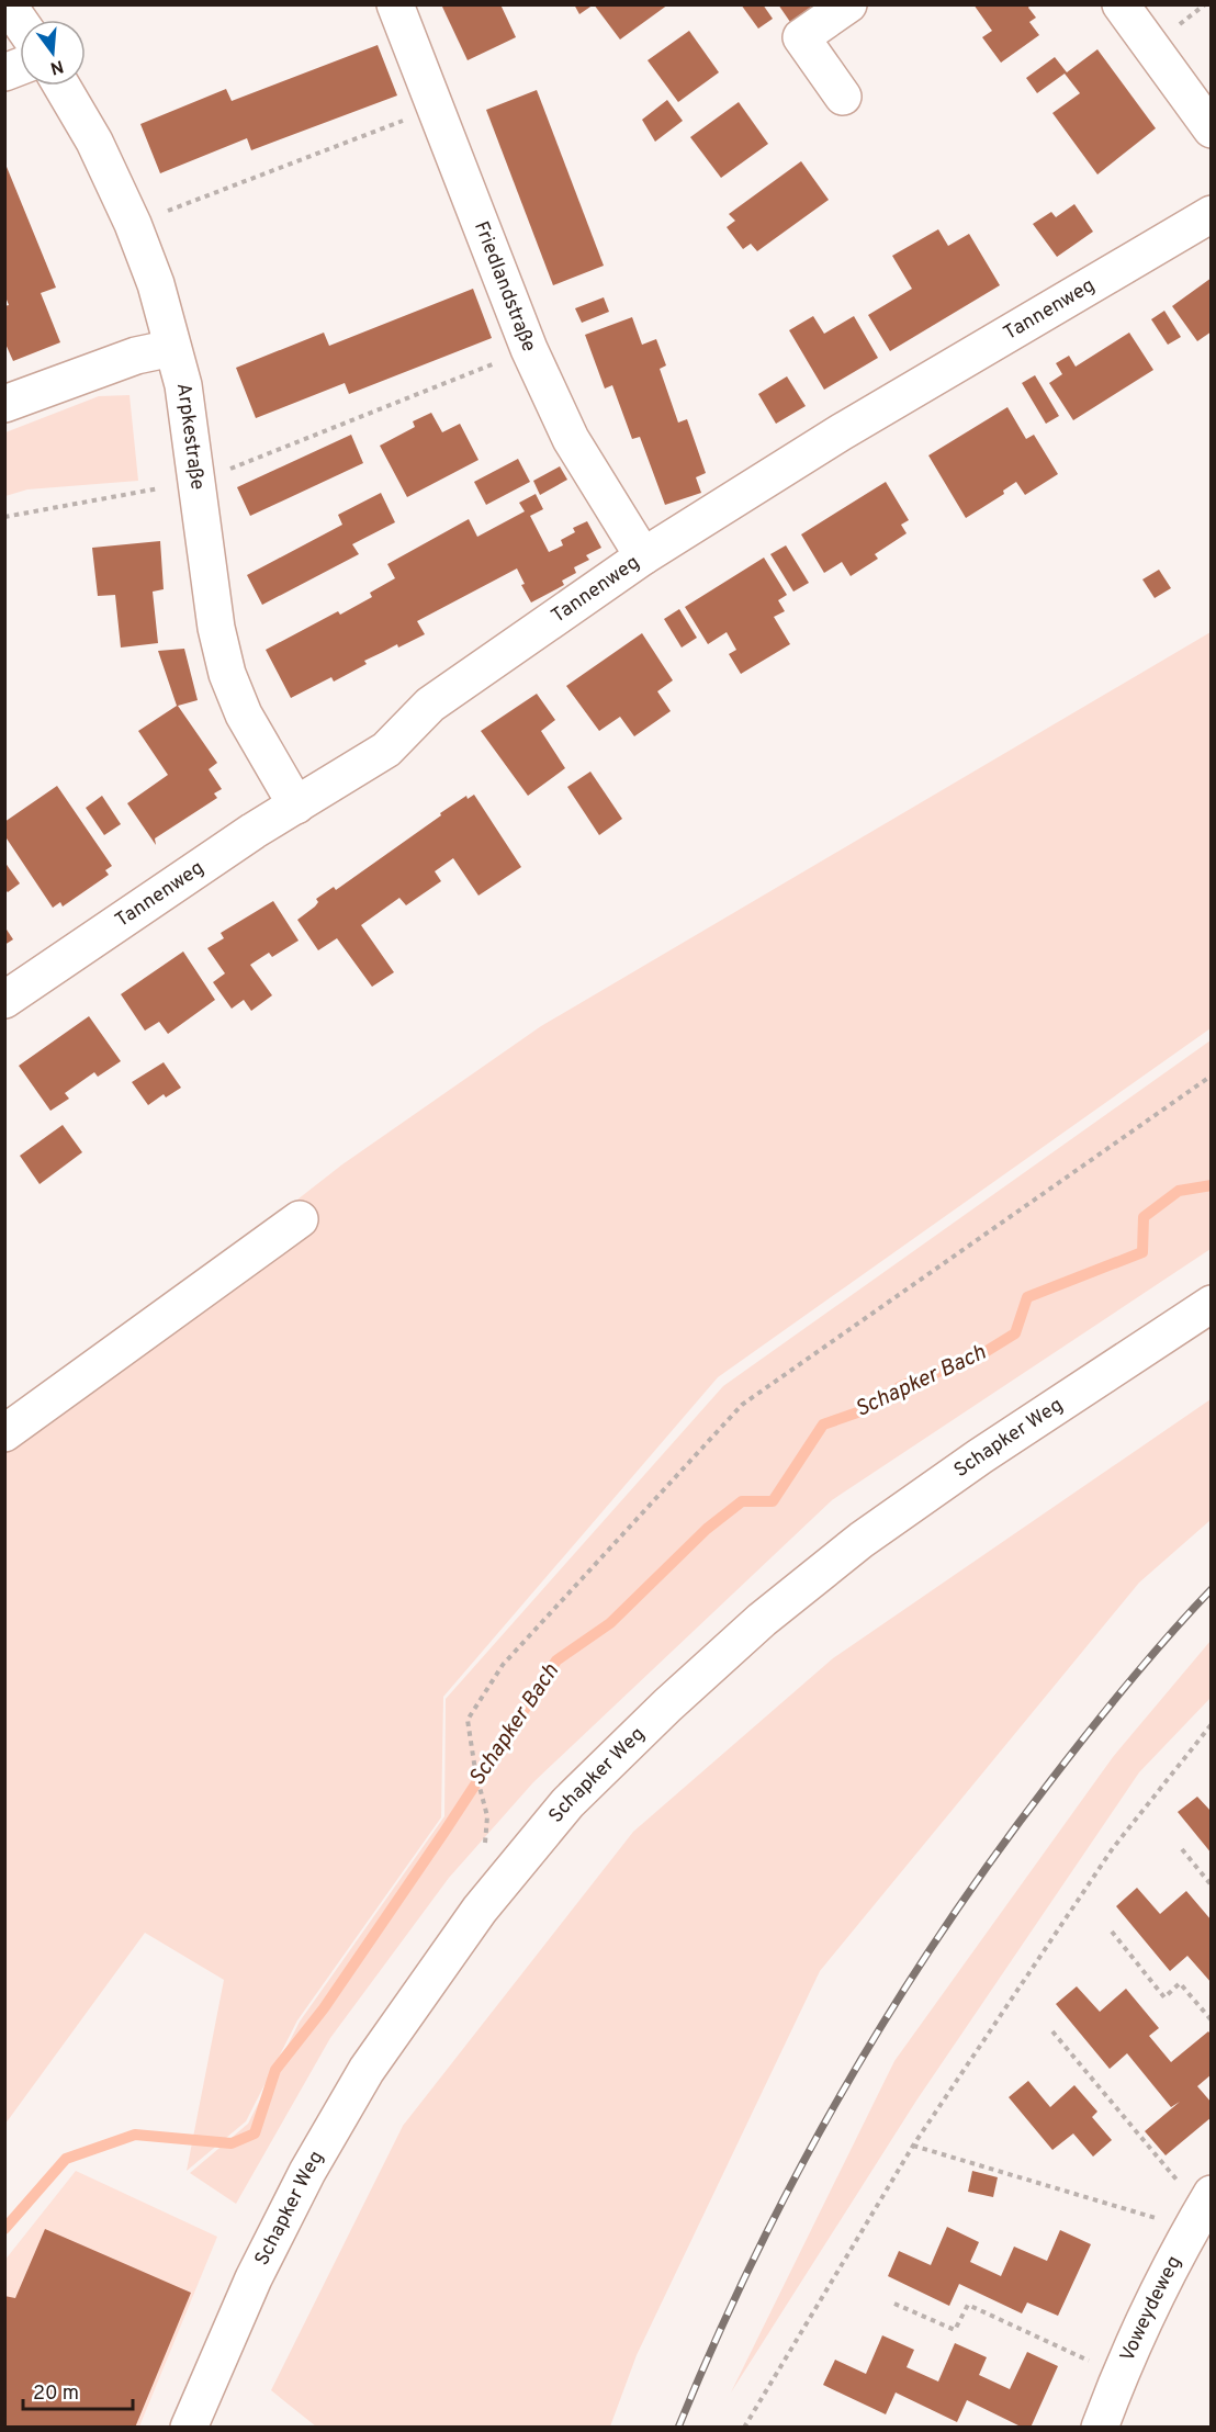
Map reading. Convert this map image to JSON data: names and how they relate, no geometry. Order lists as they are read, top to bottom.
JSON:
{
  "streets": {
    "street": [
      "Friedlandstraße",
      "Tannenweg",
      "Arpkestraße",
      "Schapker Weg",
      "Voweydeweg"
    ]
  },
  "crossings": [
    ["Friedlandstraße", "Tannenweg"],
    ["Tannenweg", "Arpkestraße"]
  ],
  "water": ["Schapker Bach"],
  "scale_bar": "20 m",
  "north": "bottom"
}
